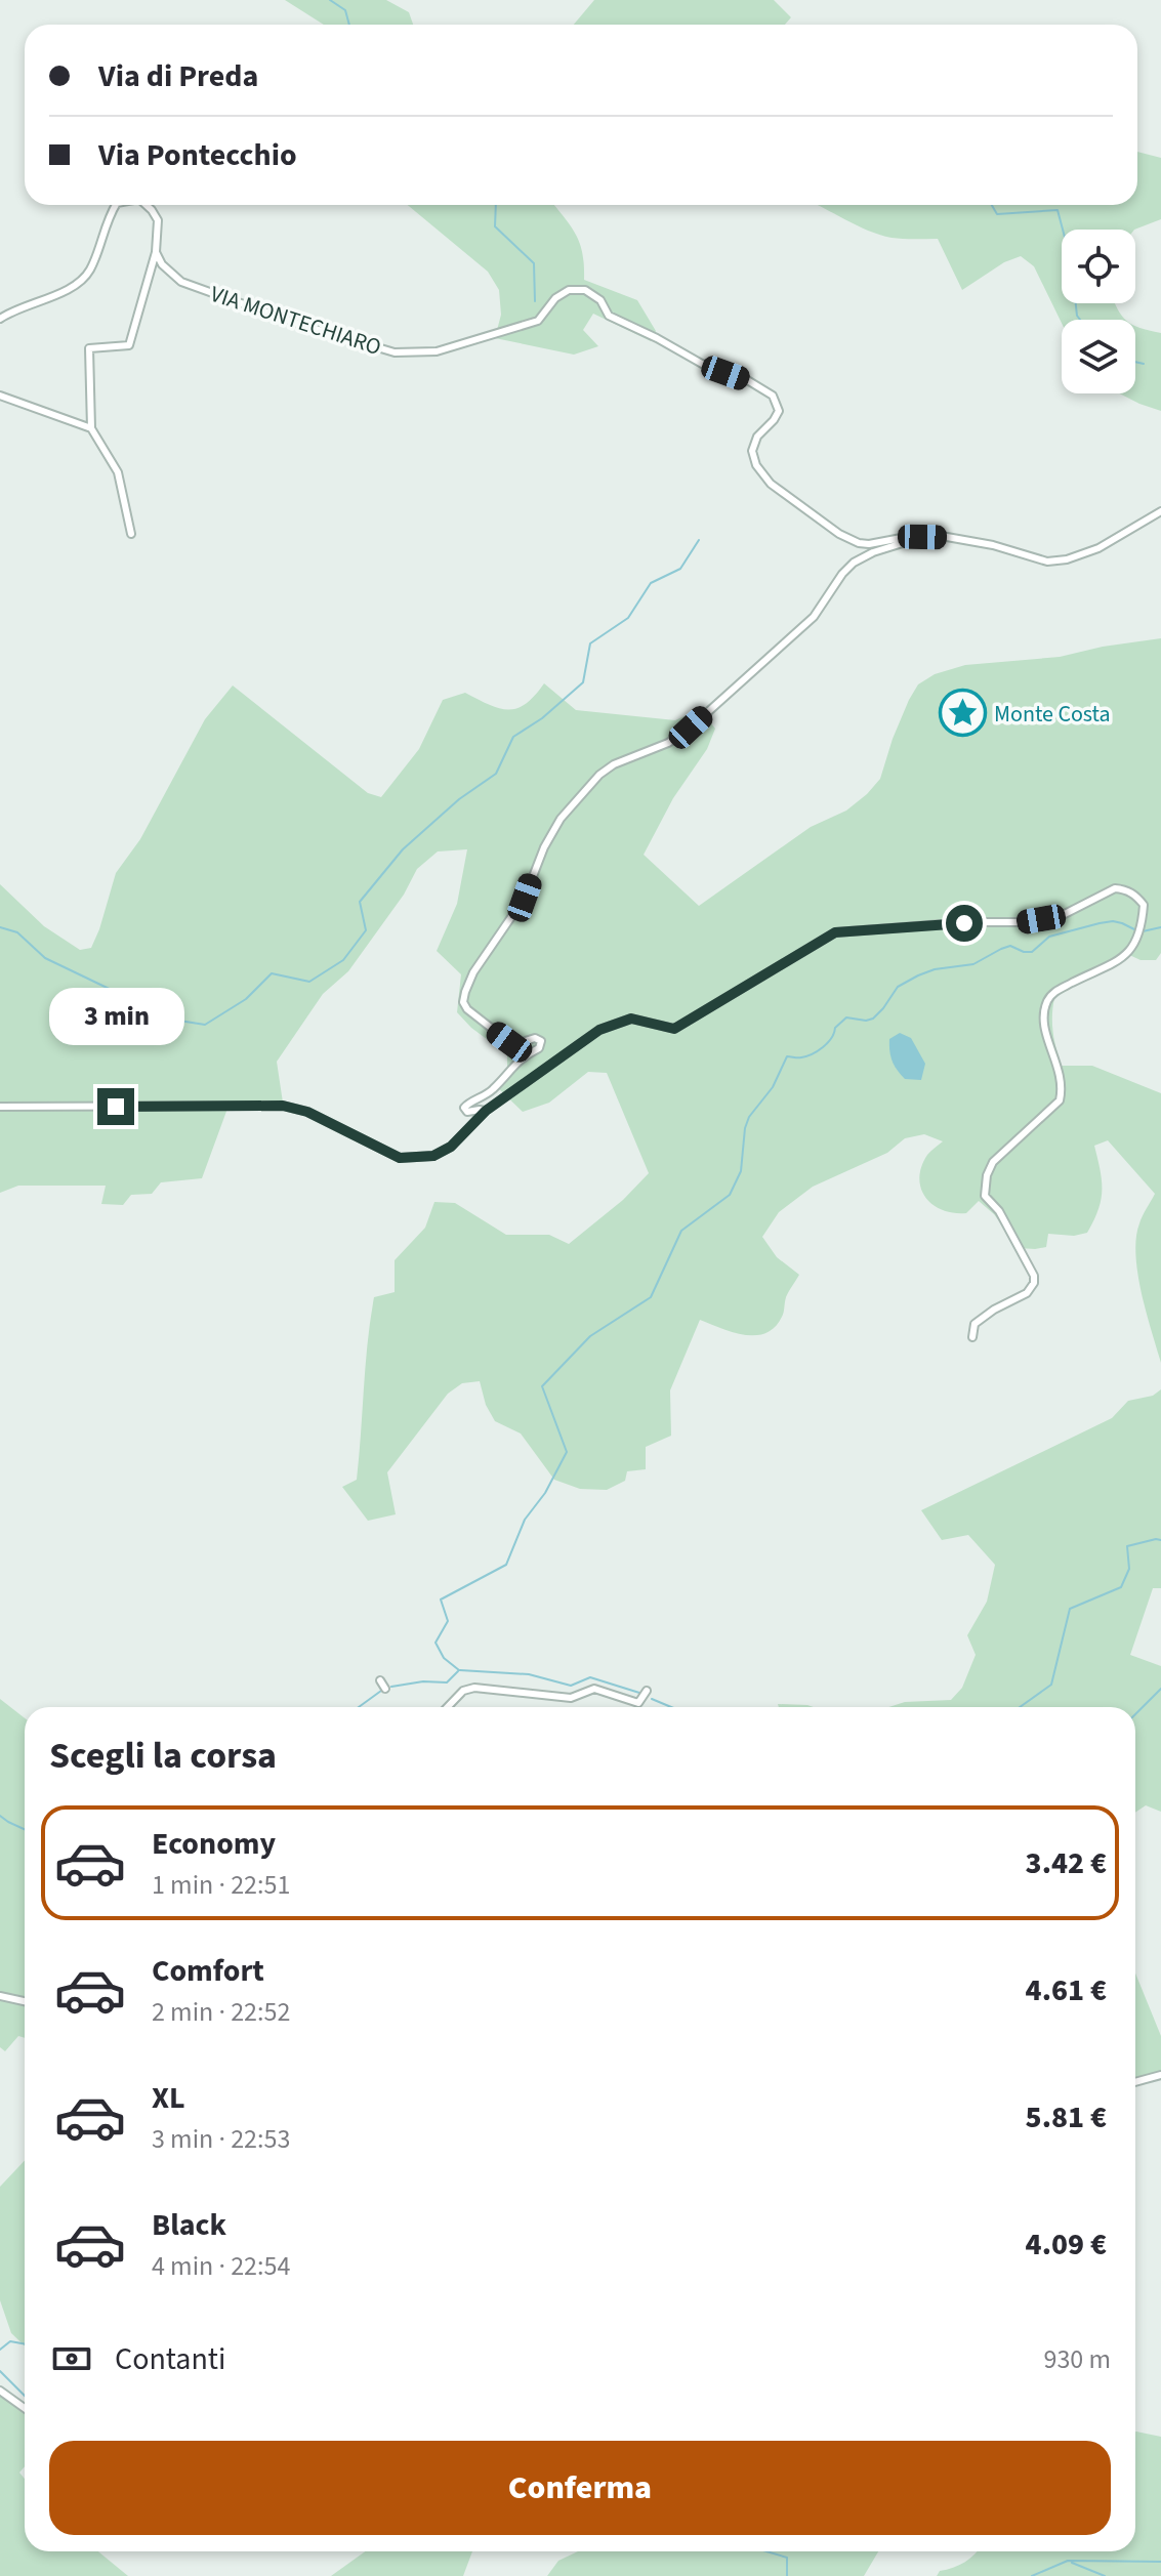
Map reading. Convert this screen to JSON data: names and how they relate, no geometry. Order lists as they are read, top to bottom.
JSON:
{
  "streets": {
    "street": ["VIA MONTECHIARO"]
  },
  "places": {
    "place": ["Monte Costa"]
  },
  "page": {
    "banner": ["Via di Preda", "Via Pontecchio"],
    "bubble": "3 min",
    "heading": "Scegli la corsa",
    "list": [
      {
        "name": "Economy",
        "note": "1 min · 22:51",
        "value": "3.42 €"
      },
      {
        "name": "Comfort",
        "note": "2 min · 22:52",
        "value": "4.61 €"
      },
      {
        "name": "XL",
        "note": "3 min · 22:53",
        "value": "5.81 €"
      },
      {
        "name": "Black",
        "note": "4 min · 22:54",
        "value": "4.09 €"
      }
    ],
    "pay": ["Contanti", "930 m"],
    "buttons": "Conferma"
  }
}
